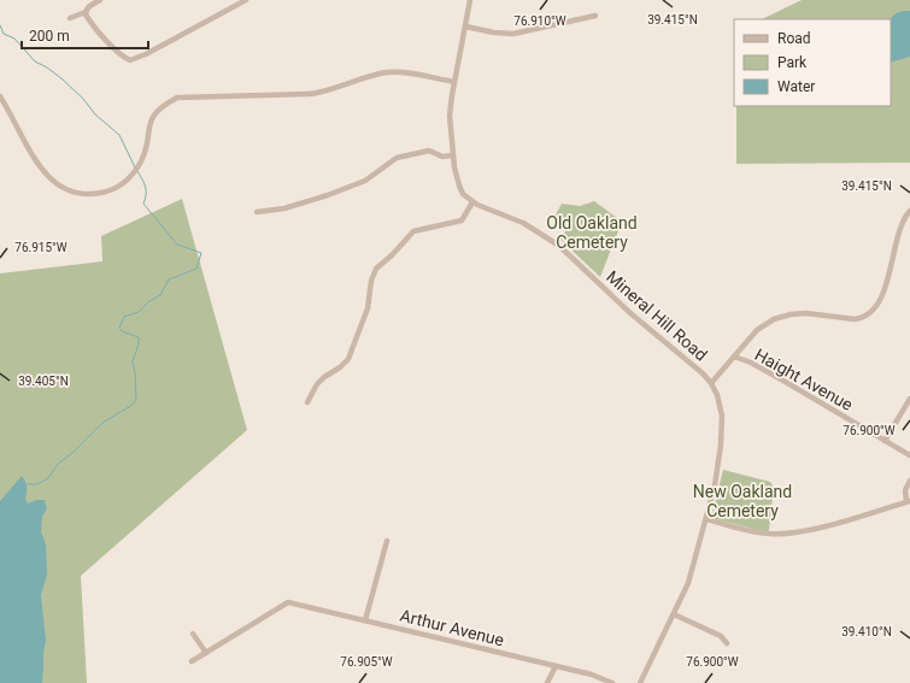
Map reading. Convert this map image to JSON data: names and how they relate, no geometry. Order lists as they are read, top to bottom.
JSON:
{
  "streets": {
    "street": ["Mineral Hill Road", "Haight Avenue", "Arthur Avenue"]
  },
  "parks": ["Old Oakland Cemetery", "New Oakland Cemetery"],
  "legend": ["Road", "Park", "Water"],
  "scale_bar": "200 m",
  "coordinates": [
    "39.415°N",
    "76.910°W",
    "76.915°W",
    "39.405°N",
    "76.900°W",
    "39.410°N",
    "76.905°W"
  ]
}
